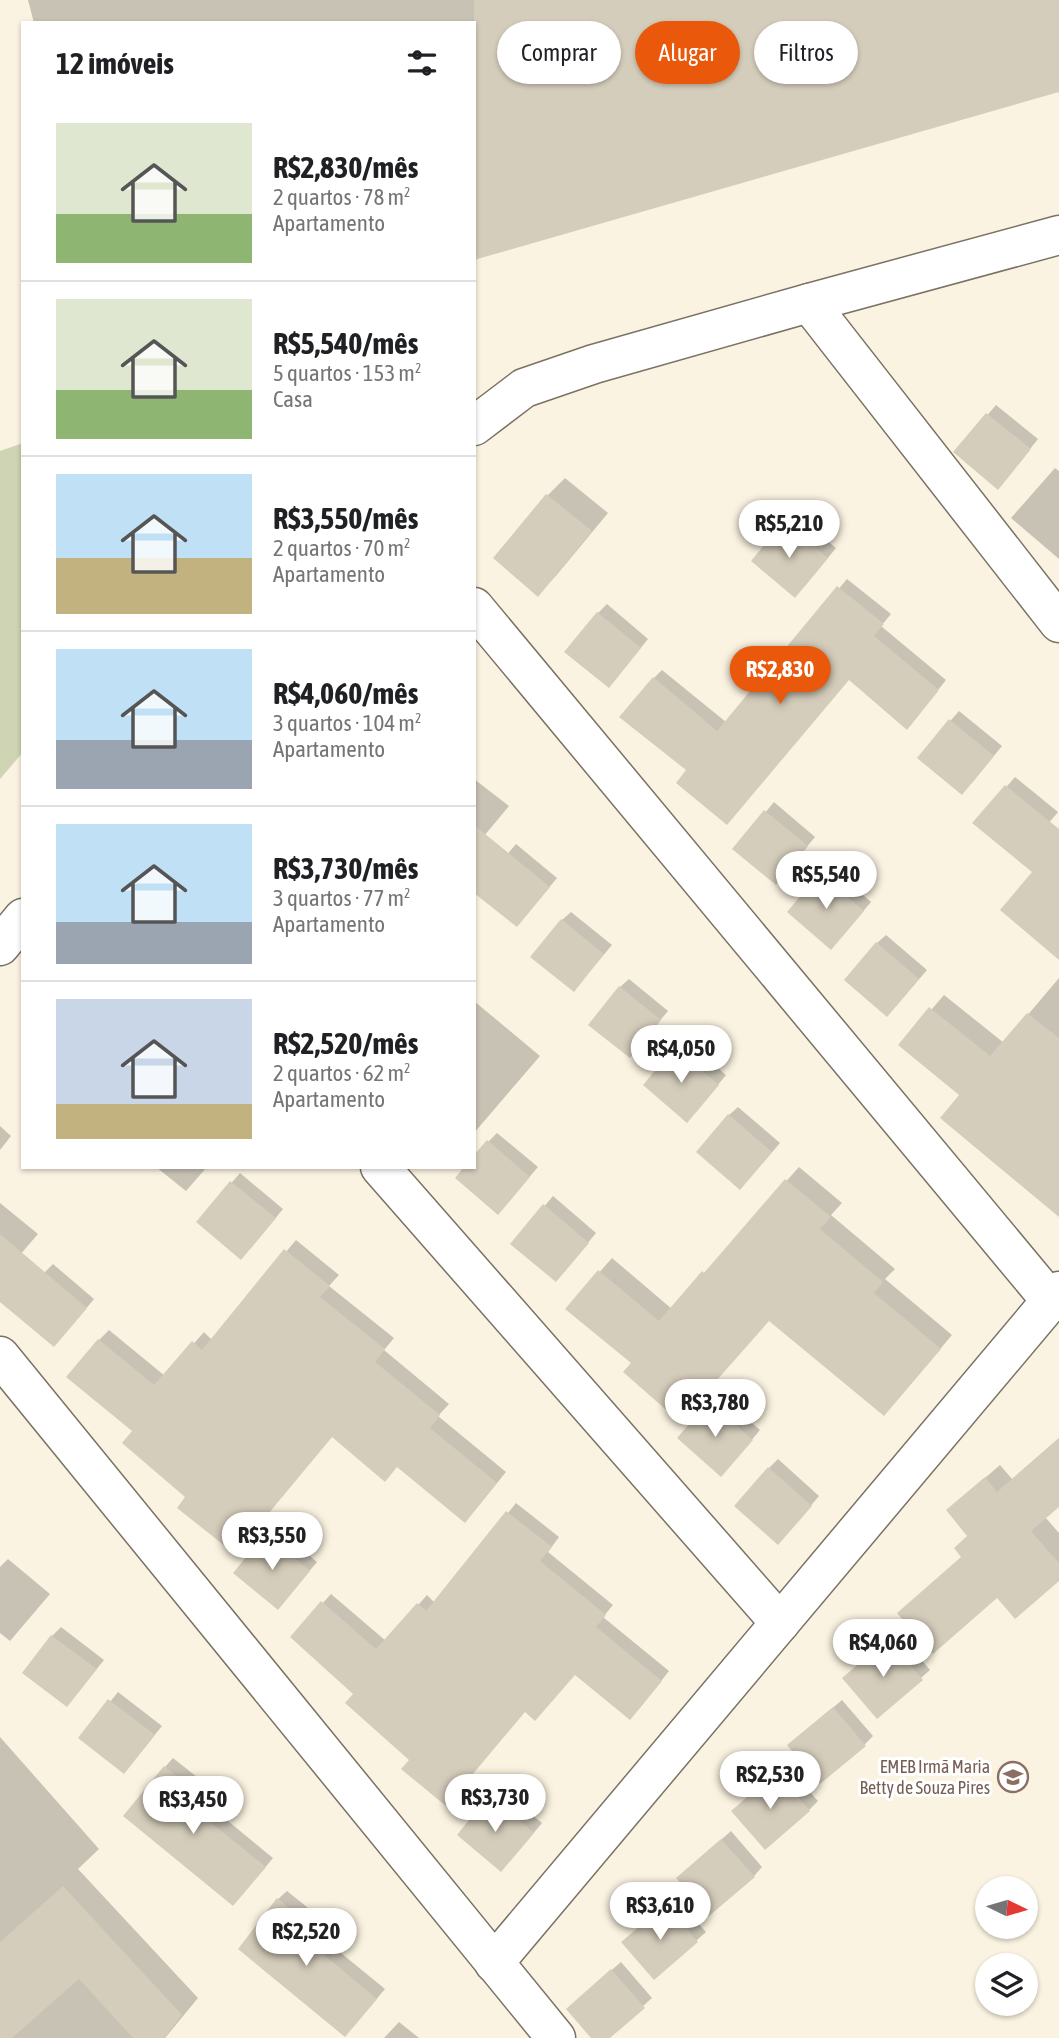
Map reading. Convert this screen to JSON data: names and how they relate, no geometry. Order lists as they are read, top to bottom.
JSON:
{
  "places": {
    "school or university": ["EMEB Irmã Maria Betty de Souza Pires"]
  },
  "north": "right",
  "page": {
    "chip": ["Comprar", "Alugar", "Filtros"],
    "heading": "12 imóveis",
    "list": [
      {
        "name": "R$2,830/mês",
        "note": "2 quartos · 78 m² · Apartamento"
      },
      {
        "name": "R$5,540/mês",
        "note": "5 quartos · 153 m² · Casa"
      },
      {
        "name": "R$3,550/mês",
        "note": "2 quartos · 70 m² · Apartamento"
      },
      {
        "name": "R$4,060/mês",
        "note": "3 quartos · 104 m² · Apartamento"
      },
      {
        "name": "R$3,730/mês",
        "note": "3 quartos · 77 m² · Apartamento"
      },
      {
        "name": "R$2,520/mês",
        "note": "2 quartos · 62 m² · Apartamento"
      }
    ],
    "price": [
      "R$5,210",
      "R$2,830",
      "R$5,540",
      "R$4,050",
      "R$3,780",
      "R$3,550",
      "R$4,060",
      "R$2,530",
      "R$3,730",
      "R$3,450",
      "R$3,610",
      "R$2,520"
    ]
  }
}
